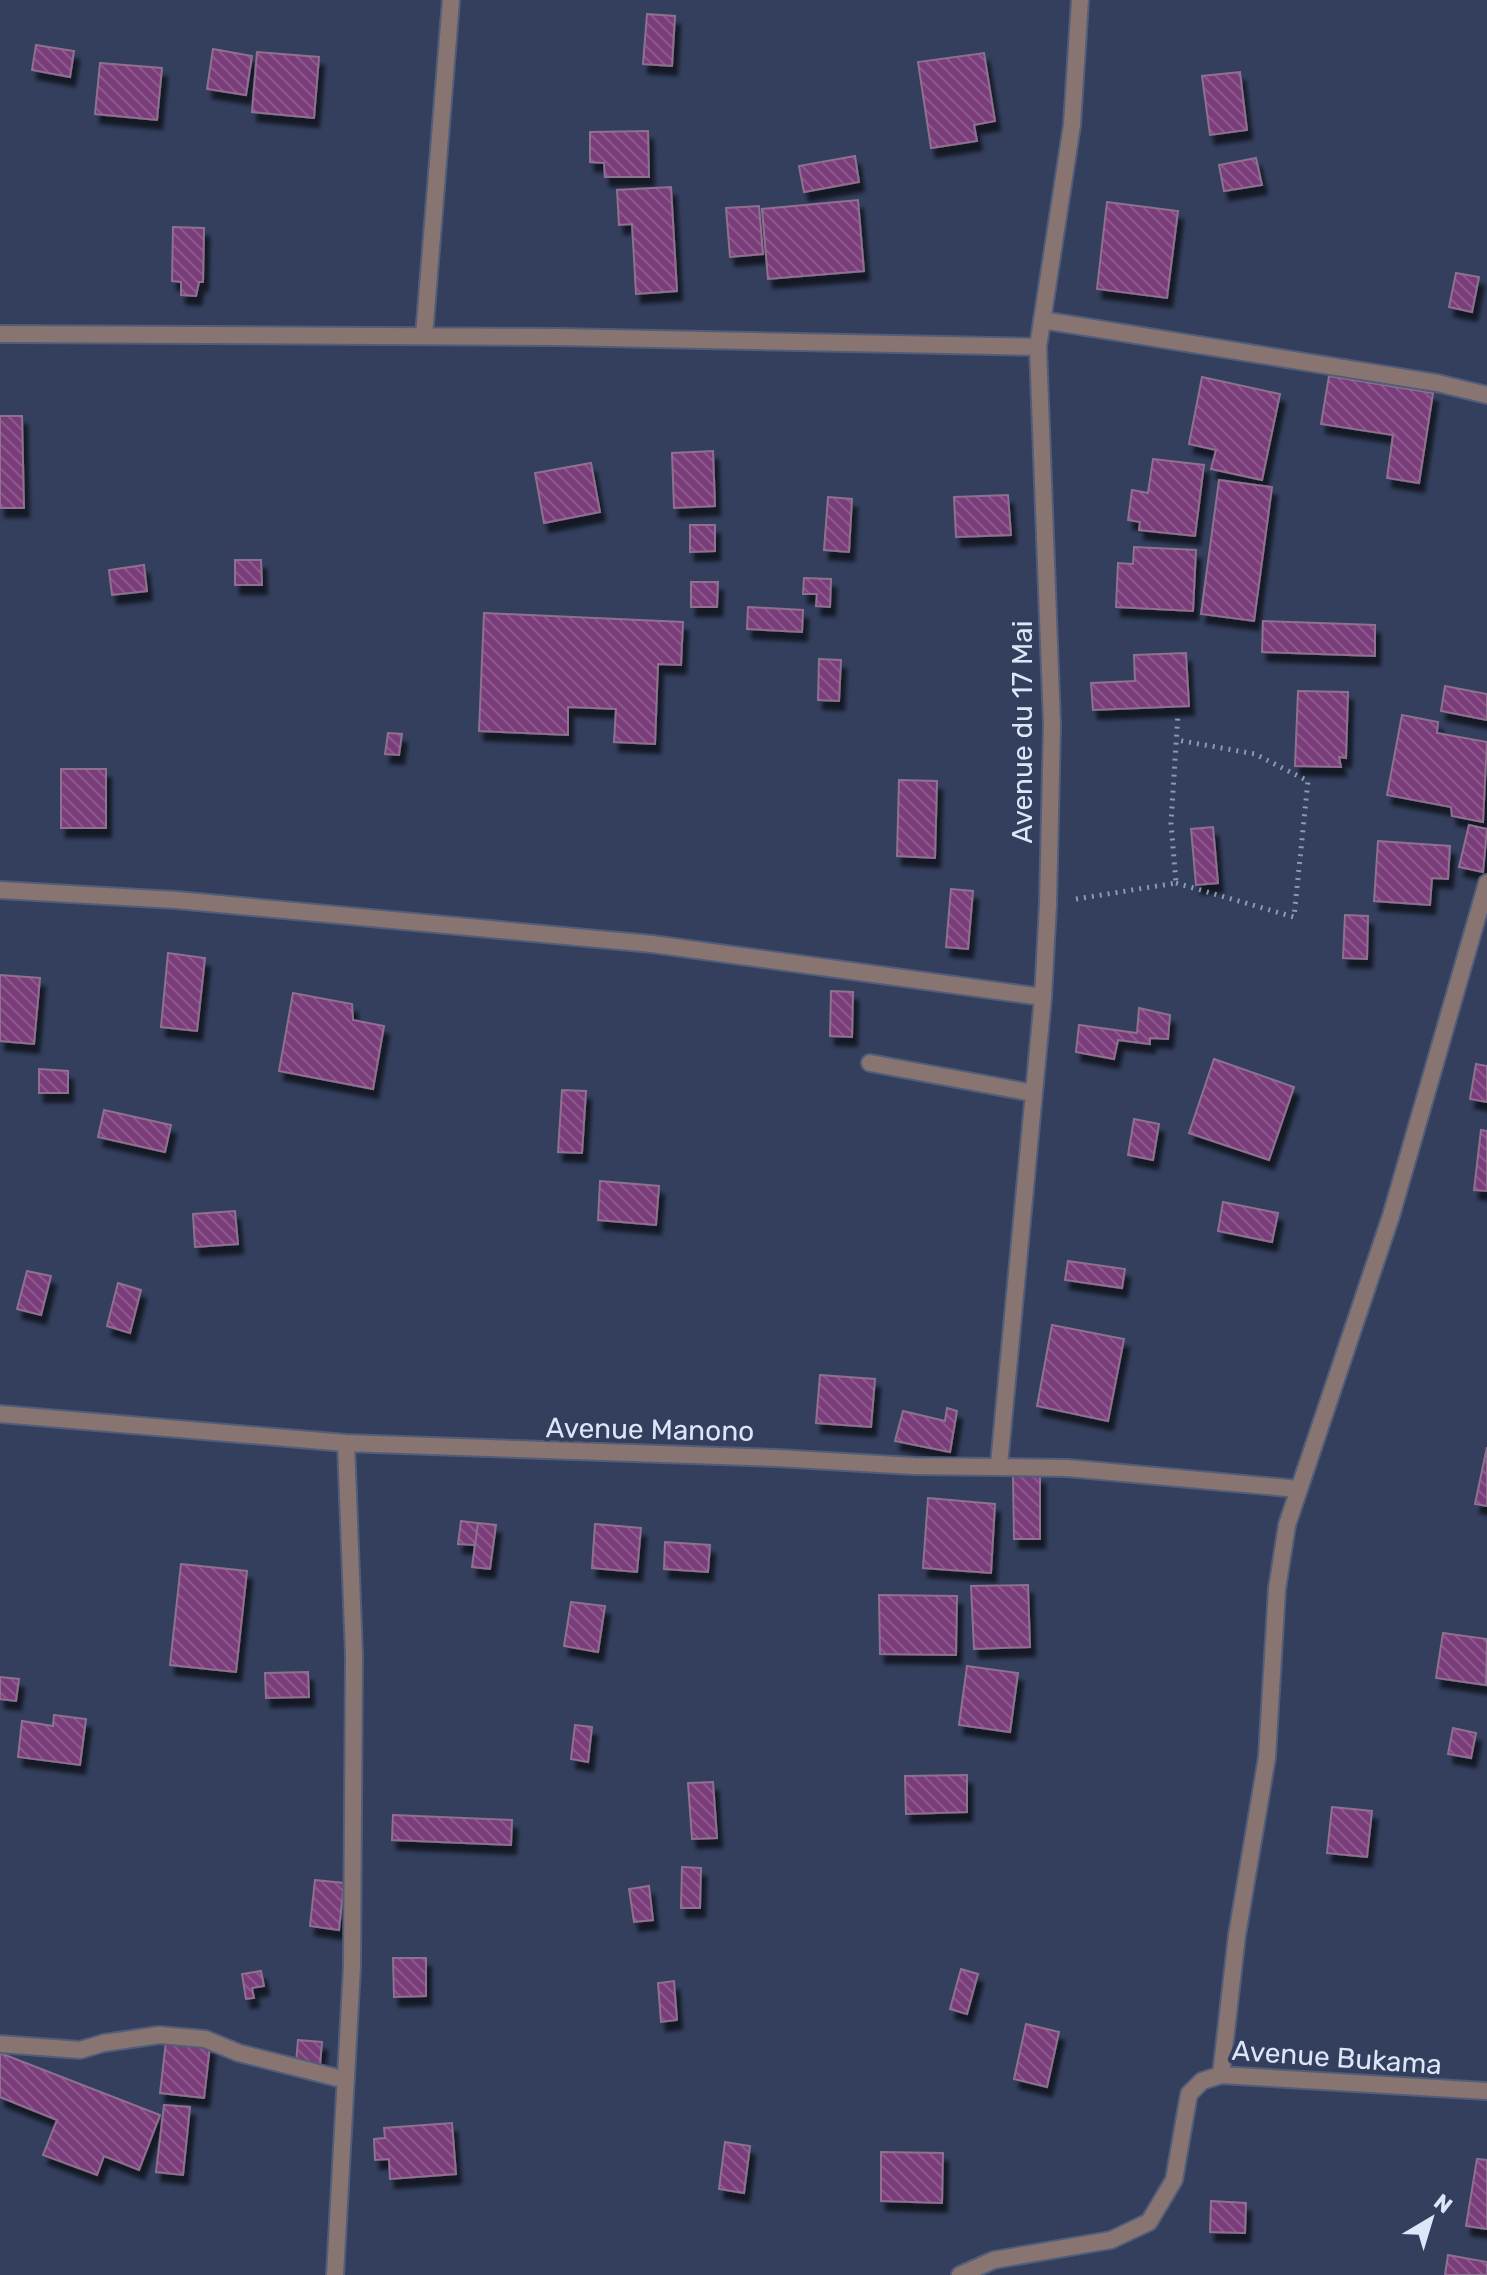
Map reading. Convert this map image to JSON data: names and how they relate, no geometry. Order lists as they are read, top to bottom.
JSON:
{
  "streets": {
    "street": ["Avenue du 17 Mai", "Avenue Manono", "Avenue Bukama"]
  },
  "crossings": [
    ["Avenue du 17 Mai", "Avenue Manono"]
  ],
  "north": "top right"
}
